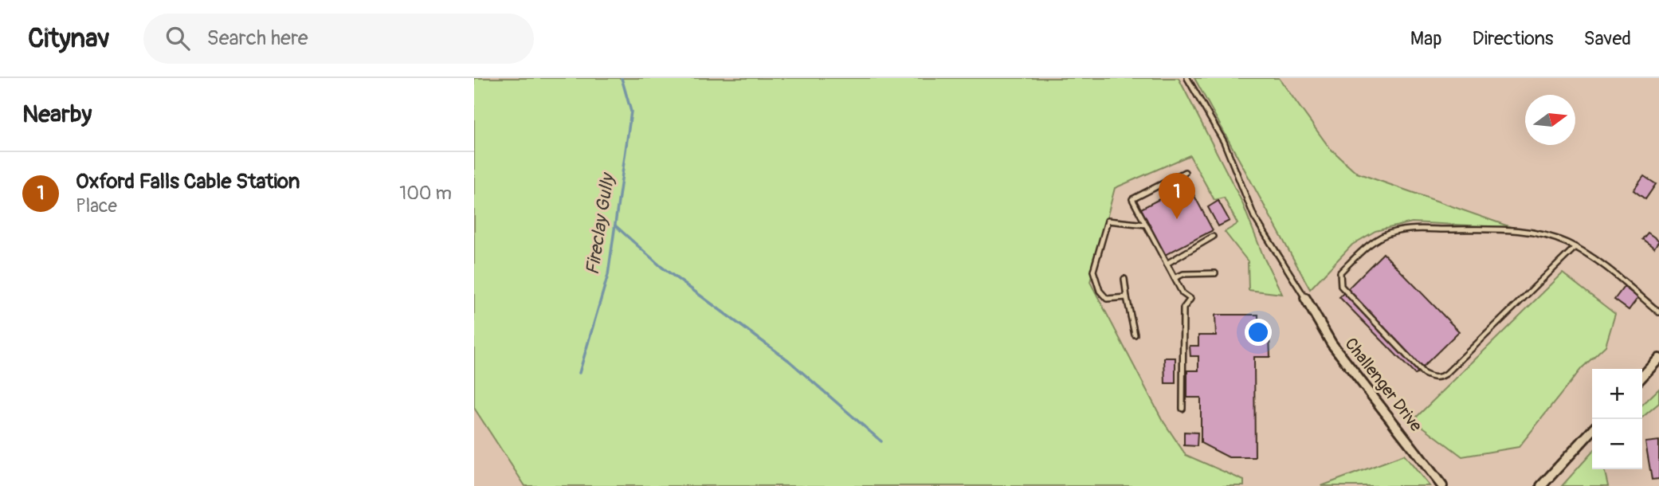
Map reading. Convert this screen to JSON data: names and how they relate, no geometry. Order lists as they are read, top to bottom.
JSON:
{
  "streets": {
    "street": ["Challenger Drive"]
  },
  "water": ["Fireclay Gully"],
  "north": "right",
  "page": {
    "header": "Citynav",
    "search": "Search here",
    "nav": ["Map", "Directions", "Saved"],
    "heading": "Nearby",
    "list": [
      {
        "mark": "1",
        "name": "Oxford Falls Cable Station",
        "note": "Place",
        "value": "100 m"
      }
    ],
    "pins": "1",
    "map_buttons": ["+", "−"]
  }
}
